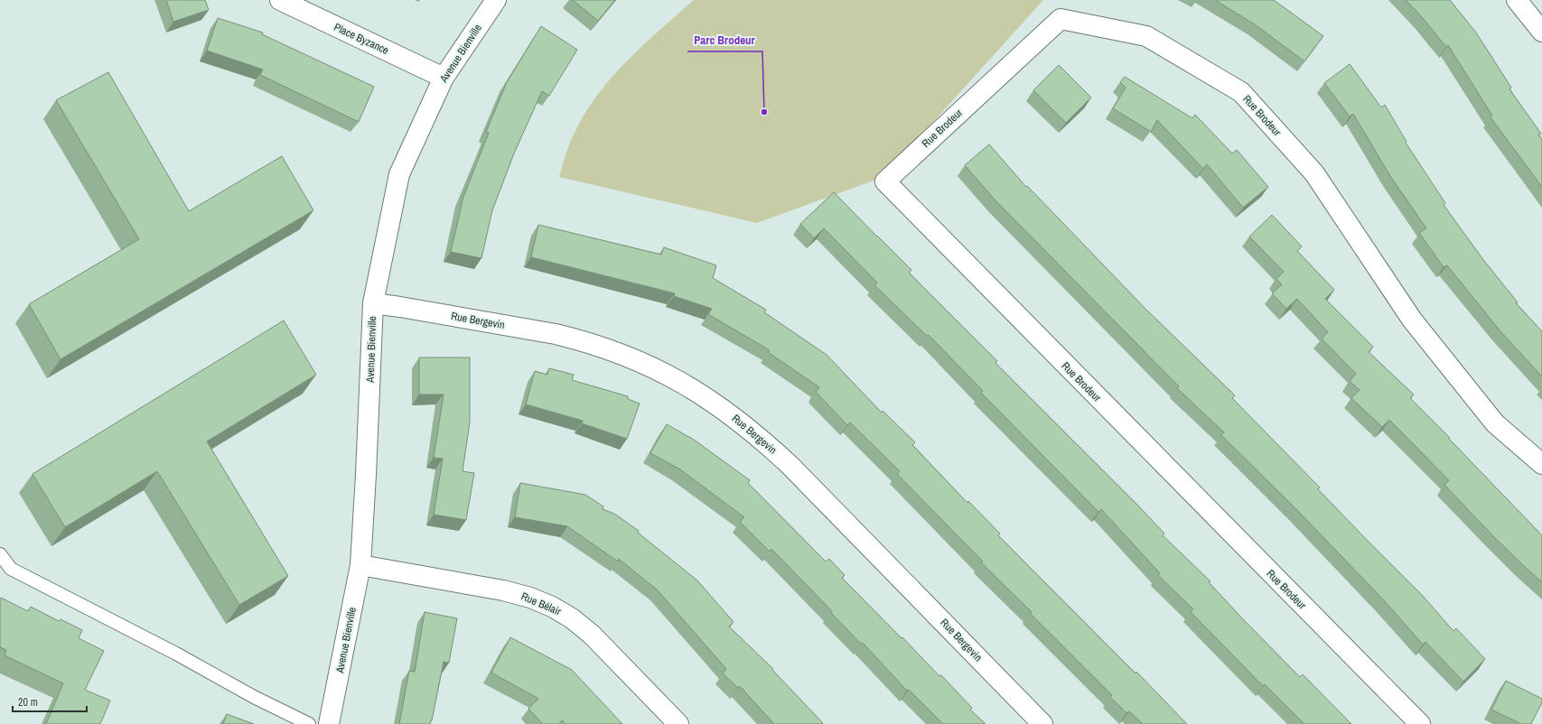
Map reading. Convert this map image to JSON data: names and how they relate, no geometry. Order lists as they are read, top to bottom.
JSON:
{
  "streets": {
    "street": [
      "Place Byzance",
      "Avenue Bienville",
      "Rue Brodeur",
      "Rue Bergevin",
      "Rue Bélair"
    ]
  },
  "crossings": [
    ["Place Byzance", "Avenue Bienville"],
    ["Avenue Bienville", "Rue Bergevin"],
    ["Avenue Bienville", "Rue Bélair"]
  ],
  "places": ["Parc Brodeur"],
  "scale_bar": "20 m"
}
